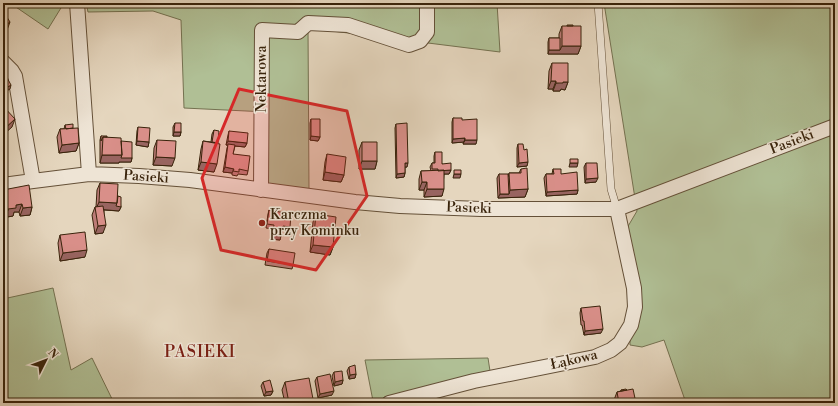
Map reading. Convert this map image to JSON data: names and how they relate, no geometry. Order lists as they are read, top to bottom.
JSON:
{
  "streets": {
    "street": ["Nektarowa", "Pasieki", "Łąkowa"]
  },
  "crossings": [
    ["Nektarowa", "Pasieki"],
    ["Pasieki", "Łąkowa"]
  ],
  "districts": ["PASIEKI"],
  "places": ["Karczma przy Kominku"],
  "north": "top right"
}
